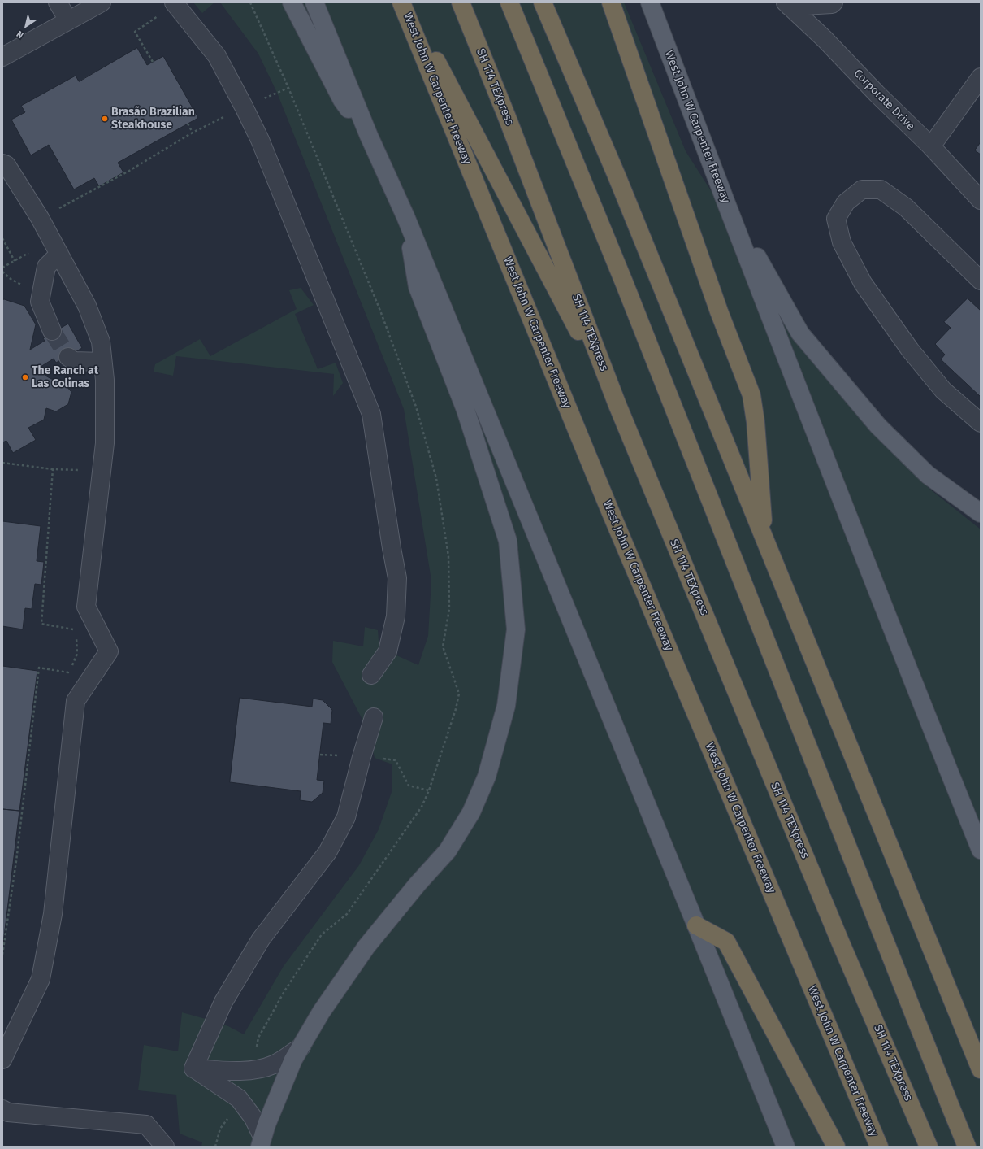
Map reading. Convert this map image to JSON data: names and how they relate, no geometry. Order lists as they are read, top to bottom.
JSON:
{
  "streets": {
    "highway": ["SH 114 TEXpress", "West John W Carpenter Freeway"],
    "street": ["Corporate Drive"]
  },
  "places": ["Brasão Brazilian Steakhouse", "The Ranch at Las Colinas"],
  "north": "bottom left"
}
